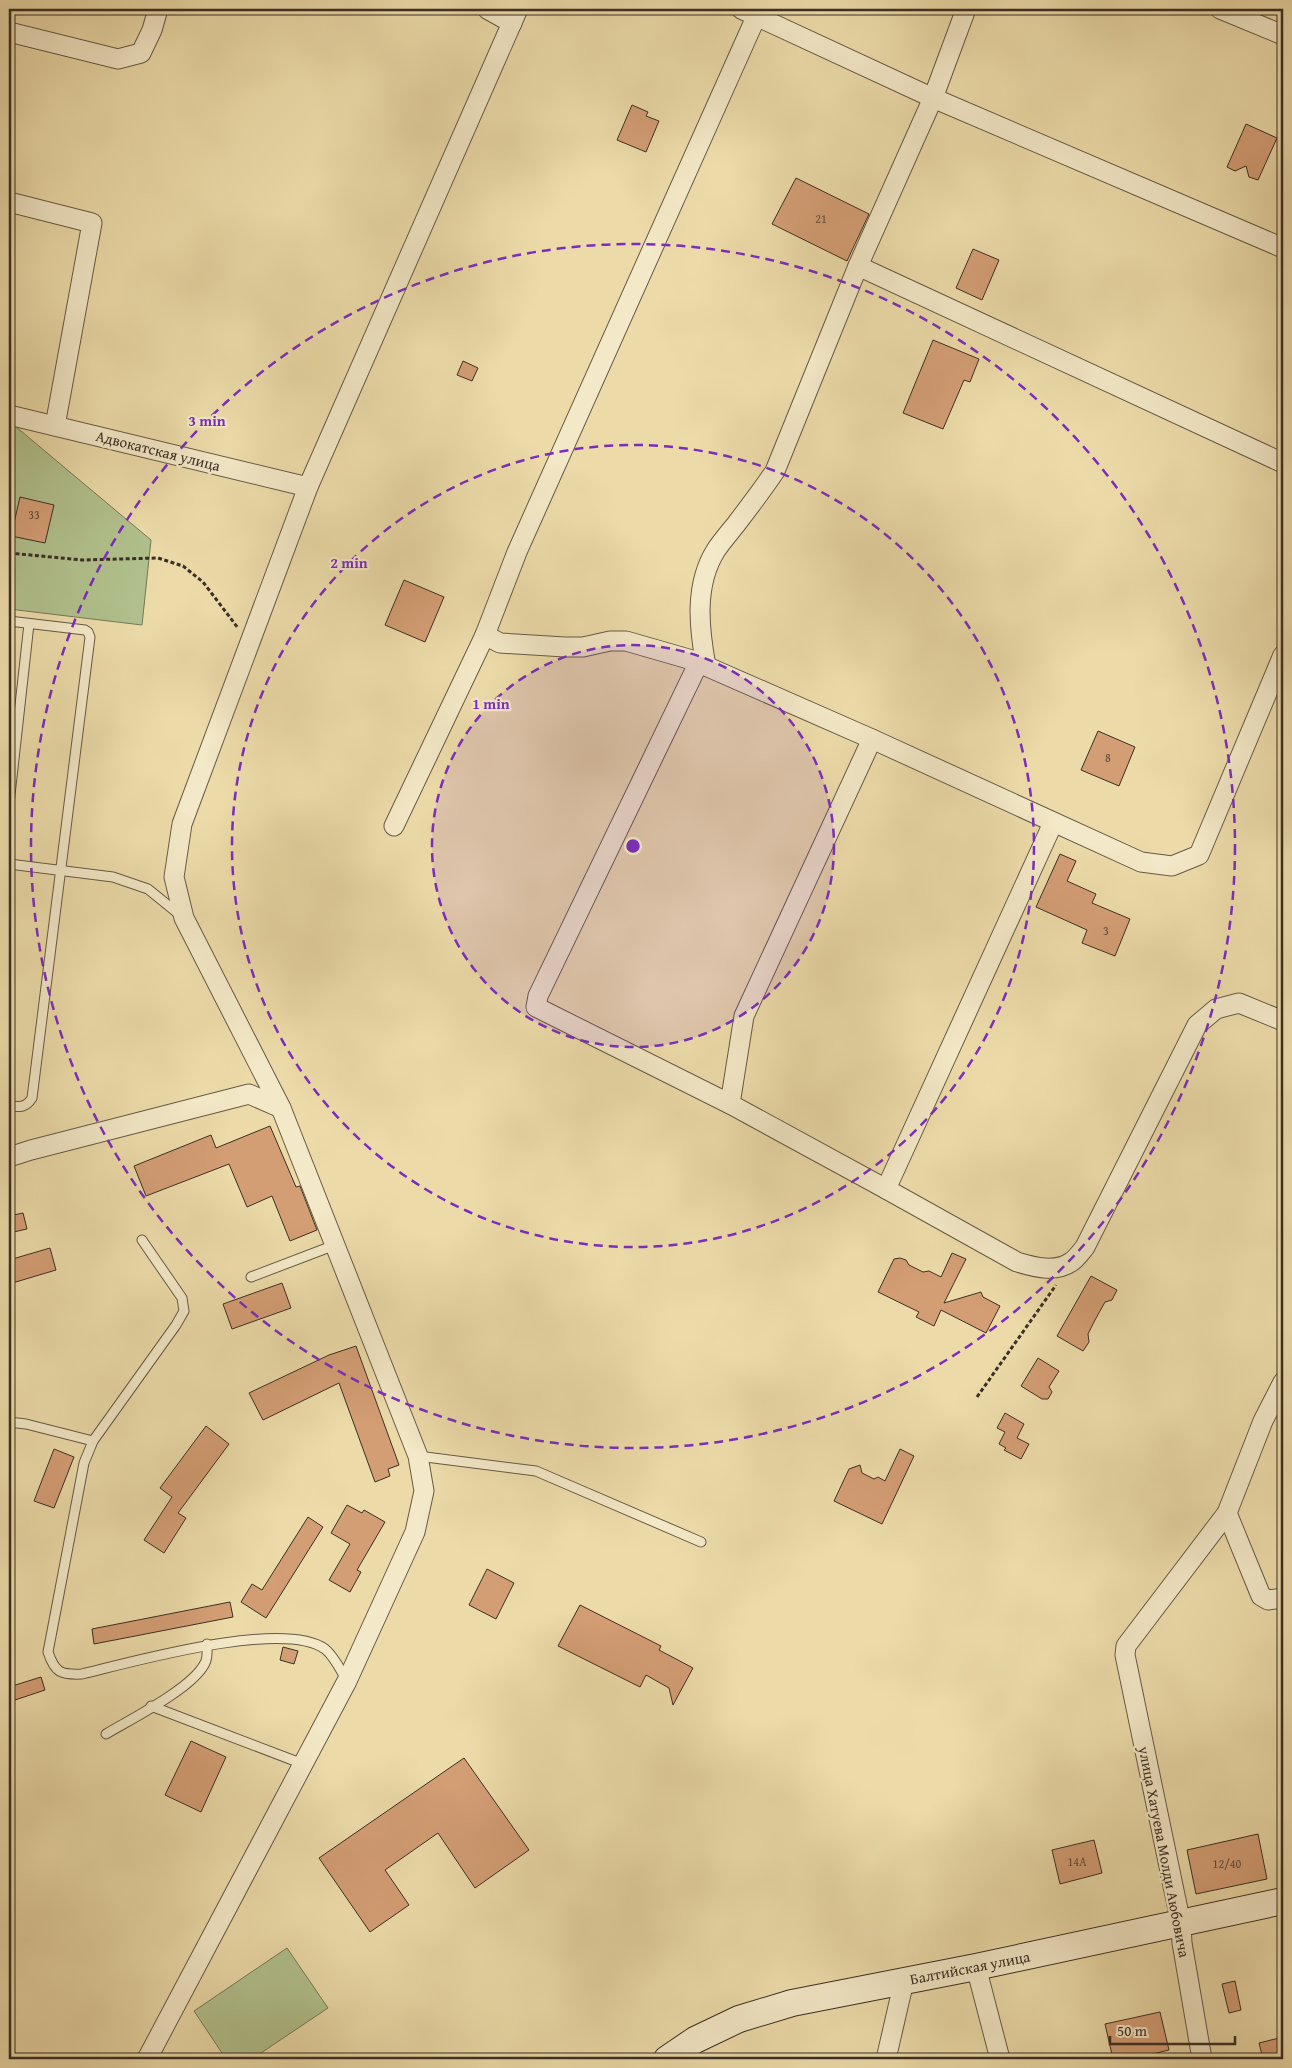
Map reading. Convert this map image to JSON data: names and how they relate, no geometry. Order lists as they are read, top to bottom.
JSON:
{
  "streets": {
    "main road": ["Балтийская улица"],
    "street": ["Адвокатская улица", "улица Хатуева Молди Аюбовича"]
  },
  "crossings": [
    ["улица Хатуева Молди Аюбовича", "Балтийская улица"]
  ],
  "house_numbers": [
    "21",
    "33",
    "8",
    "3",
    "14А",
    "12/40"
  ],
  "scale_bar": "50 m",
  "rings": ["3 min", "2 min", "1 min"]
}
